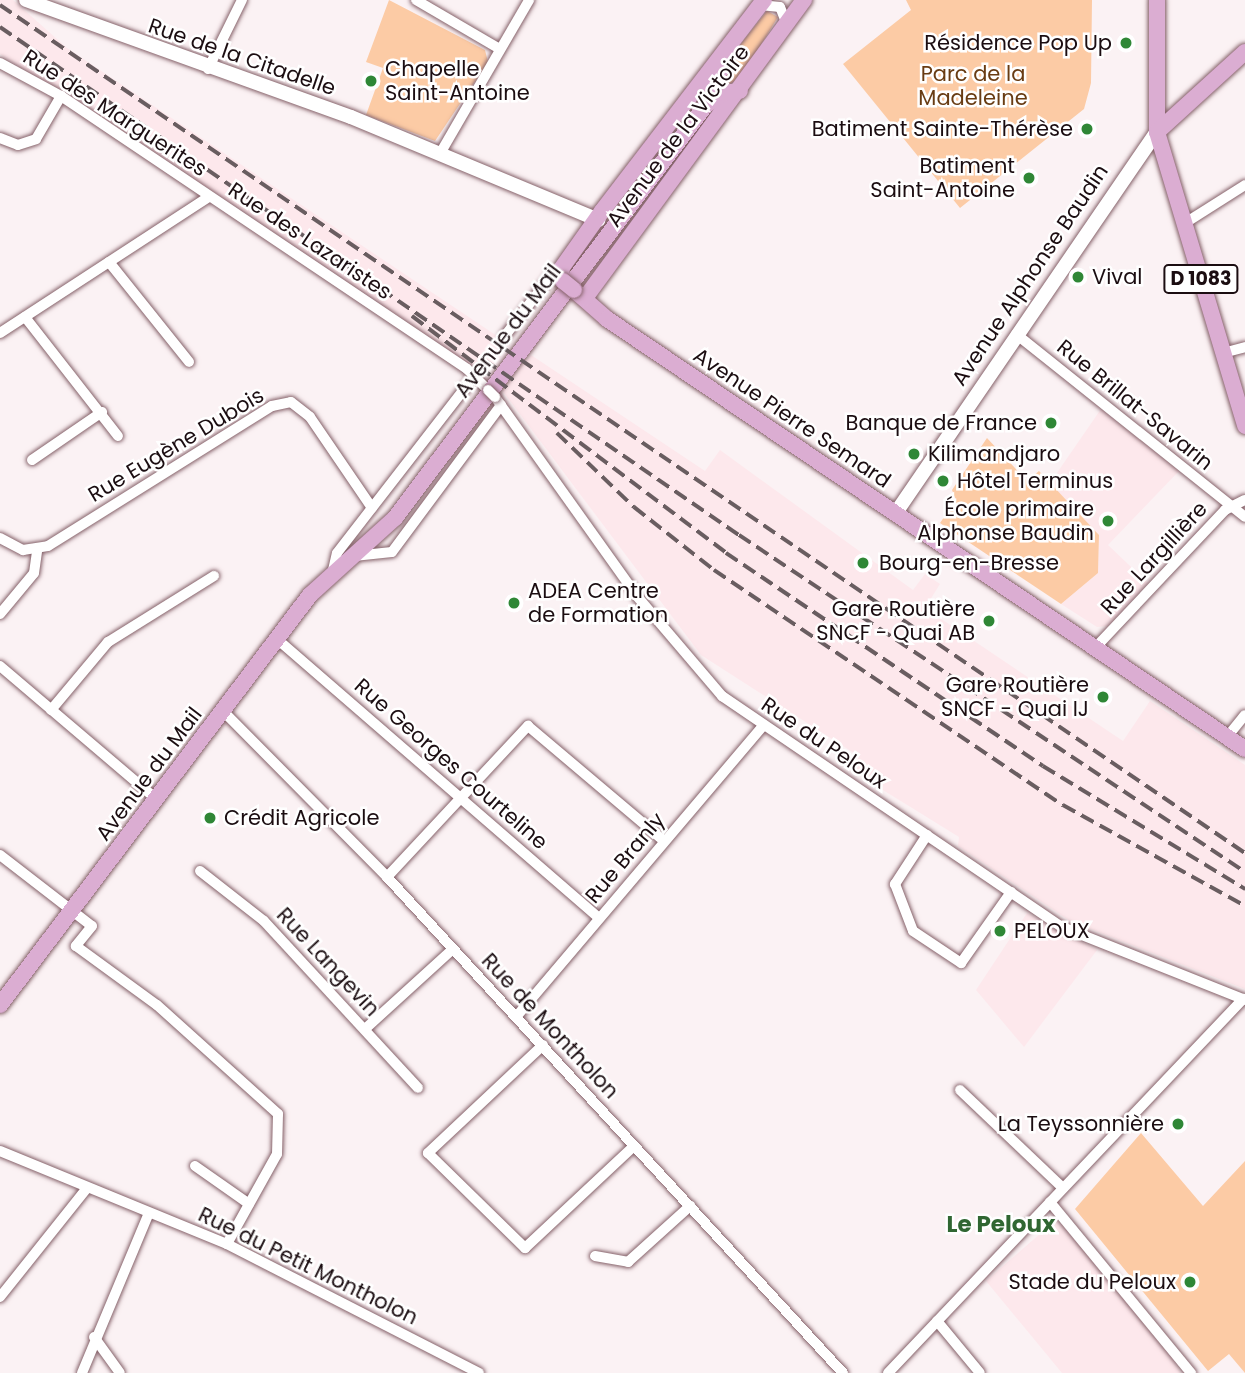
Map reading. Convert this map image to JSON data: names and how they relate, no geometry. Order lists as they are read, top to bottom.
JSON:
{
  "streets": {
    "main road": [
      "Avenue de la Victoire",
      "D 1083",
      "Avenue du Mail",
      "Avenue Pierre Semard"
    ],
    "street": [
      "Rue de la Citadelle",
      "Rue des Marguerites",
      "Rue des Lazaristes",
      "Avenue Alphonse Baudin",
      "Rue Brillat-Savarin",
      "Rue Eugène Dubois",
      "Rue Largillière",
      "Rue du Peloux",
      "Rue Georges Courteline",
      "Rue Branly",
      "Rue Langevin",
      "Rue de Montholon",
      "Rue du Petit Montholon"
    ]
  },
  "crossings": [
    ["Rue des Marguerites", "Rue des Lazaristes"],
    ["Avenue de la Victoire", "Avenue du Mail"],
    ["Avenue de la Victoire", "Avenue Pierre Semard"],
    ["Rue des Lazaristes", "Avenue du Mail"],
    ["Rue des Lazaristes", "Rue du Peloux"],
    ["Avenue Alphonse Baudin", "D 1083"],
    ["Avenue Alphonse Baudin", "Rue Brillat-Savarin"],
    ["Avenue Alphonse Baudin", "Avenue Pierre Semard"],
    ["Avenue du Mail", "Rue Eugène Dubois"],
    ["Avenue du Mail", "Rue du Peloux"],
    ["Avenue du Mail", "Rue Georges Courteline"],
    ["Avenue du Mail", "Rue de Montholon"],
    ["Rue Brillat-Savarin", "Rue Largillière"],
    ["Avenue Pierre Semard", "Rue Largillière"],
    ["Rue du Peloux", "Rue Branly"],
    ["Rue Georges Courteline", "Rue Branly"],
    ["Rue Branly", "Rue de Montholon"]
  ],
  "districts": ["Le Peloux"],
  "parks": ["Parc de la Madeleine"],
  "places": [
    "Résidence Pop Up",
    "Chapelle Saint-Antoine",
    "Batiment Sainte-Thérèse",
    "Batiment Saint-Antoine",
    "Vival",
    "Banque de France",
    "Kilimandjaro",
    "Hôtel Terminus",
    "École primaire Alphonse Baudin",
    "Bourg-en-Bresse",
    "ADEA Centre de Formation",
    "Gare Routière SNCF - Quai AB",
    "Gare Routière SNCF - Quai IJ",
    "Crédit Agricole",
    "PELOUX",
    "La Teyssonnière",
    "Stade du Peloux"
  ]
}
